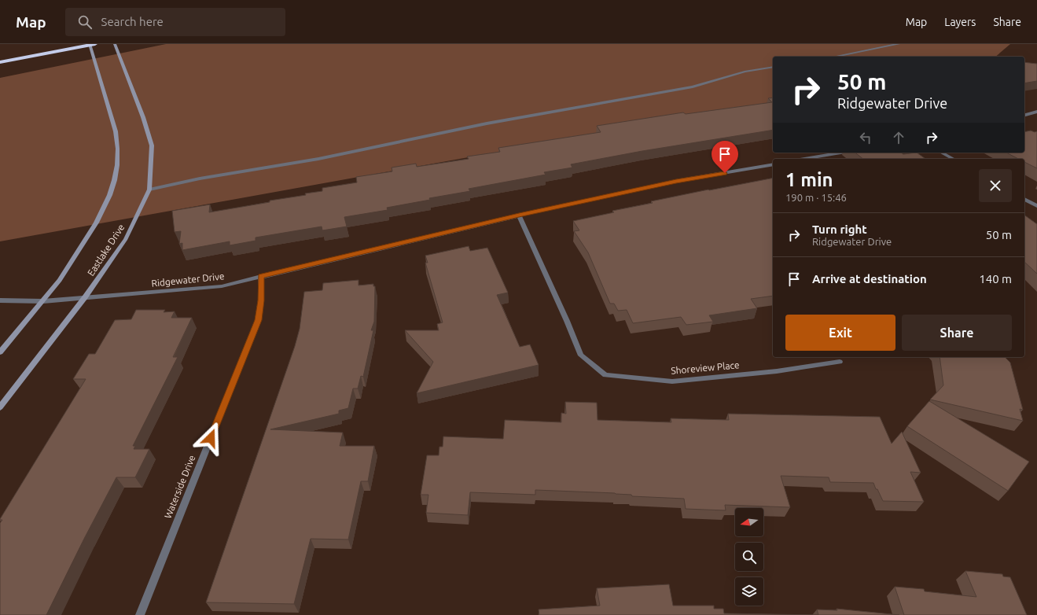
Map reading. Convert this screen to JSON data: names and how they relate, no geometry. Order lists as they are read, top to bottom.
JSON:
{
  "streets": {
    "street": [
      "Eastlake Drive",
      "Ridgewater Drive",
      "Shoreview Place",
      "Waterside Drive"
    ]
  },
  "crossings": [
    ["Eastlake Drive", "Ridgewater Drive"],
    ["Ridgewater Drive", "Shoreview Place"],
    ["Ridgewater Drive", "Waterside Drive"]
  ],
  "north": "left",
  "page": {
    "header": "Map",
    "search": "Search here",
    "nav": ["Map", "Layers", "Share"],
    "turn": ["50 m", "Ridgewater Drive"],
    "heading": ["1 min", "190 m · 15:46"],
    "list": [
      {
        "name": "Turn right",
        "note": "Ridgewater Drive",
        "value": "50 m"
      },
      {
        "name": "Arrive at destination",
        "value": "140 m"
      }
    ],
    "buttons": ["Exit", "Share"]
  }
}
